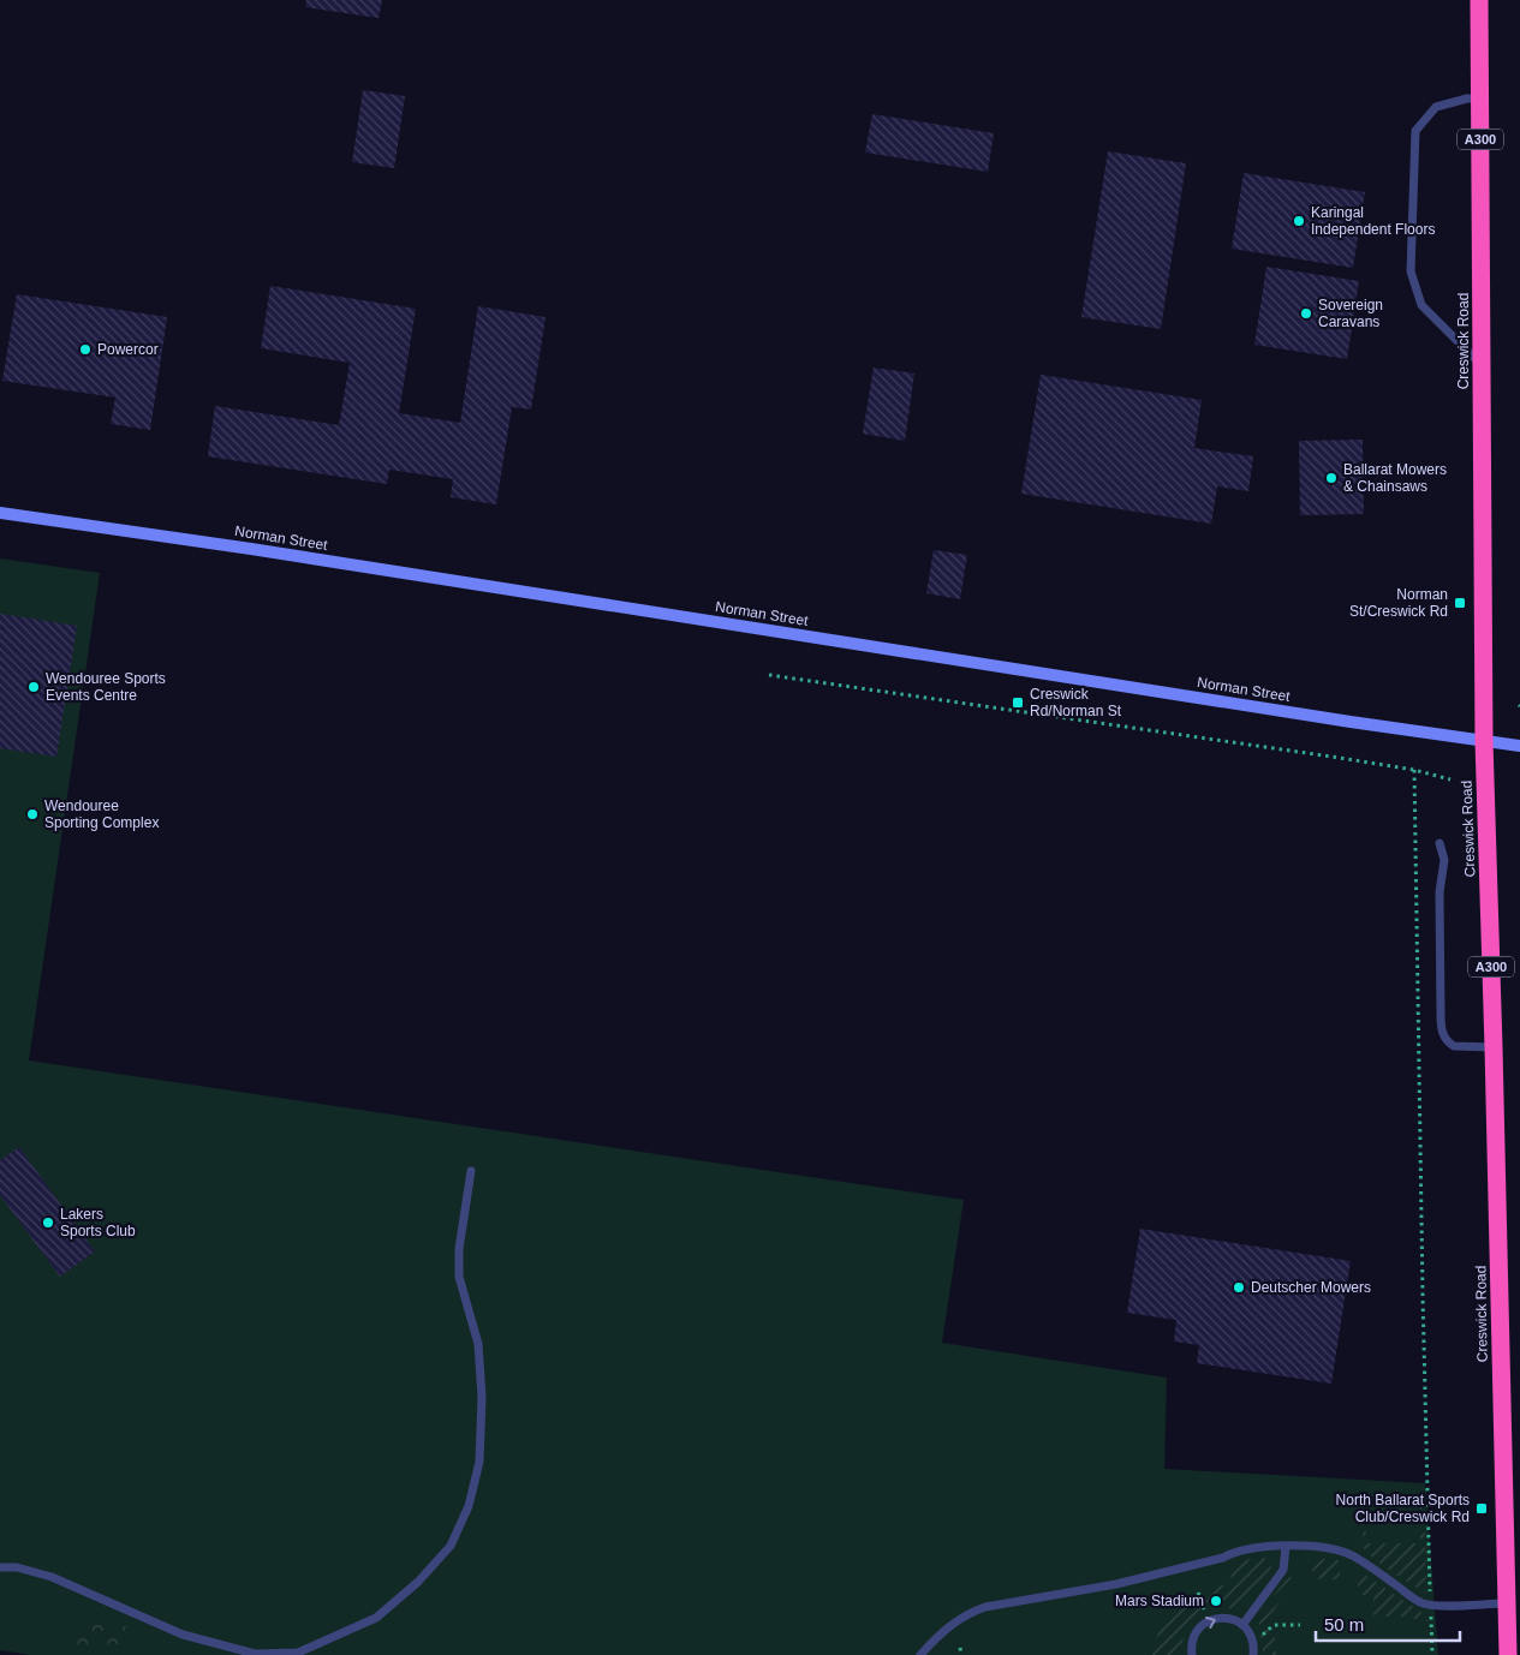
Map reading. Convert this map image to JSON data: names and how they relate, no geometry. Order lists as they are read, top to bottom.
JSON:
{
  "streets": {
    "highway": ["A300", "Creswick Road"],
    "main road": ["Norman Street"]
  },
  "crossings": [
    ["Creswick Road", "Norman Street"]
  ],
  "places": {
    "other": [
      "Karingal Independent Floors",
      "Sovereign Caravans",
      "Powercor",
      "Ballarat Mowers & Chainsaws",
      "Wendouree Sports Events Centre",
      "Wendouree Sporting Complex",
      "Lakers Sports Club",
      "Deutscher Mowers",
      "Mars Stadium"
    ],
    "transit": ["Norman St/Creswick Rd", "Creswick Rd/Norman St", "North Ballarat Sports Club/Creswick Rd"]
  },
  "scale_bar": "50 m"
}
